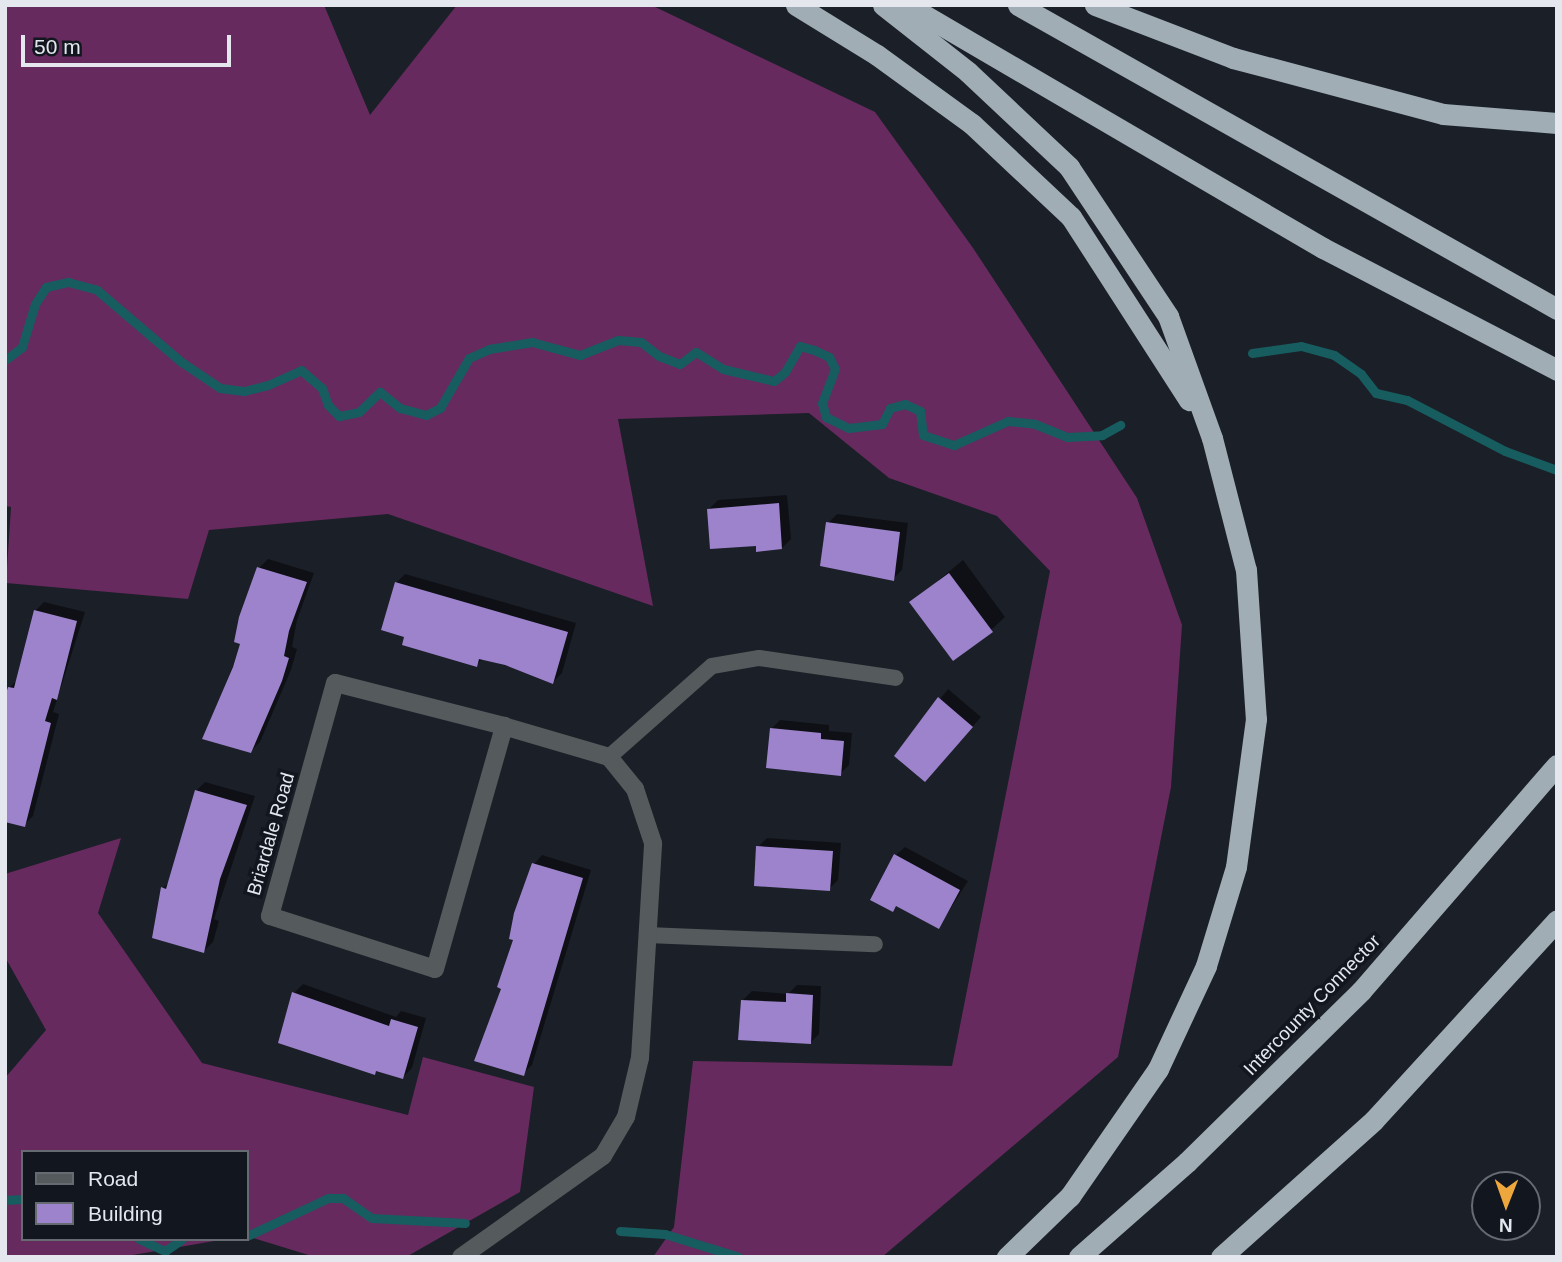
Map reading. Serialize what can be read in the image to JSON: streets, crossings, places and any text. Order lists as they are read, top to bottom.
{
  "streets": {
    "highway": ["Intercounty Connector"],
    "street": ["Briardale Road"]
  },
  "legend": ["Road", "Building"],
  "scale_bar": "50 m",
  "north": "bottom"
}
